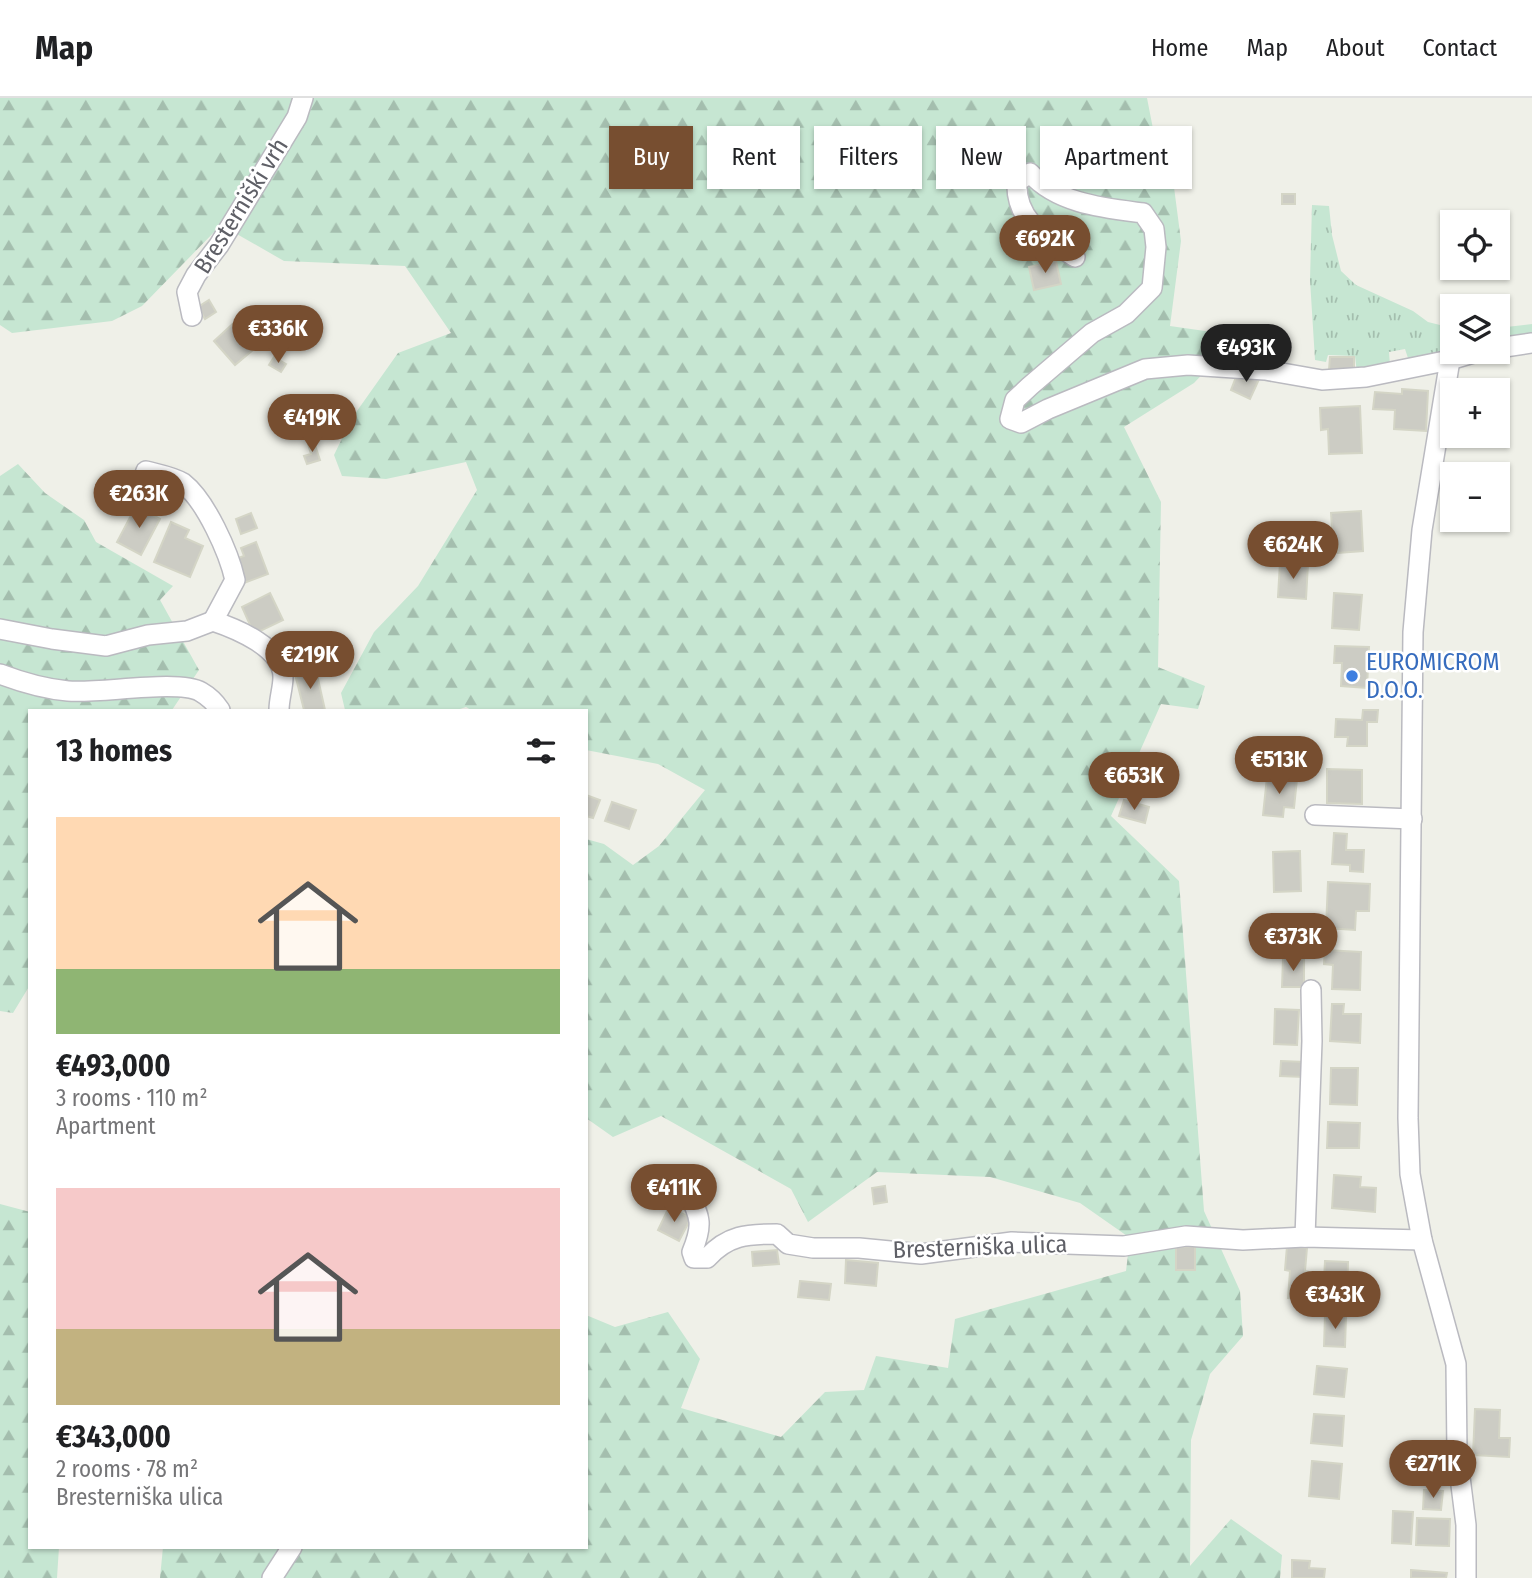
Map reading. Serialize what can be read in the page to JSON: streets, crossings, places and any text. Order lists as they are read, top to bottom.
{
  "streets": {
    "street": ["Bresterniški vrh", "Bresterniška ulica"]
  },
  "places": ["EUROMICROM D.O.O."],
  "page": {
    "header": "Map",
    "nav": [
      "Home",
      "Map",
      "About",
      "Contact"
    ],
    "chip": [
      "Buy",
      "Rent",
      "Filters",
      "New",
      "Apartment"
    ],
    "map_buttons": ["+", "−"],
    "price": [
      "€692K",
      "€336K",
      "€493K",
      "€419K",
      "€263K",
      "€624K",
      "€219K",
      "€513K",
      "€653K",
      "€373K",
      "€411K",
      "€343K",
      "€271K"
    ],
    "heading": "13 homes",
    "list": [
      {
        "name": "€493,000",
        "note": "3 rooms · 110 m² · Apartment"
      },
      {
        "name": "€343,000",
        "note": "2 rooms · 78 m² · Bresterniška ulica"
      }
    ]
  }
}
